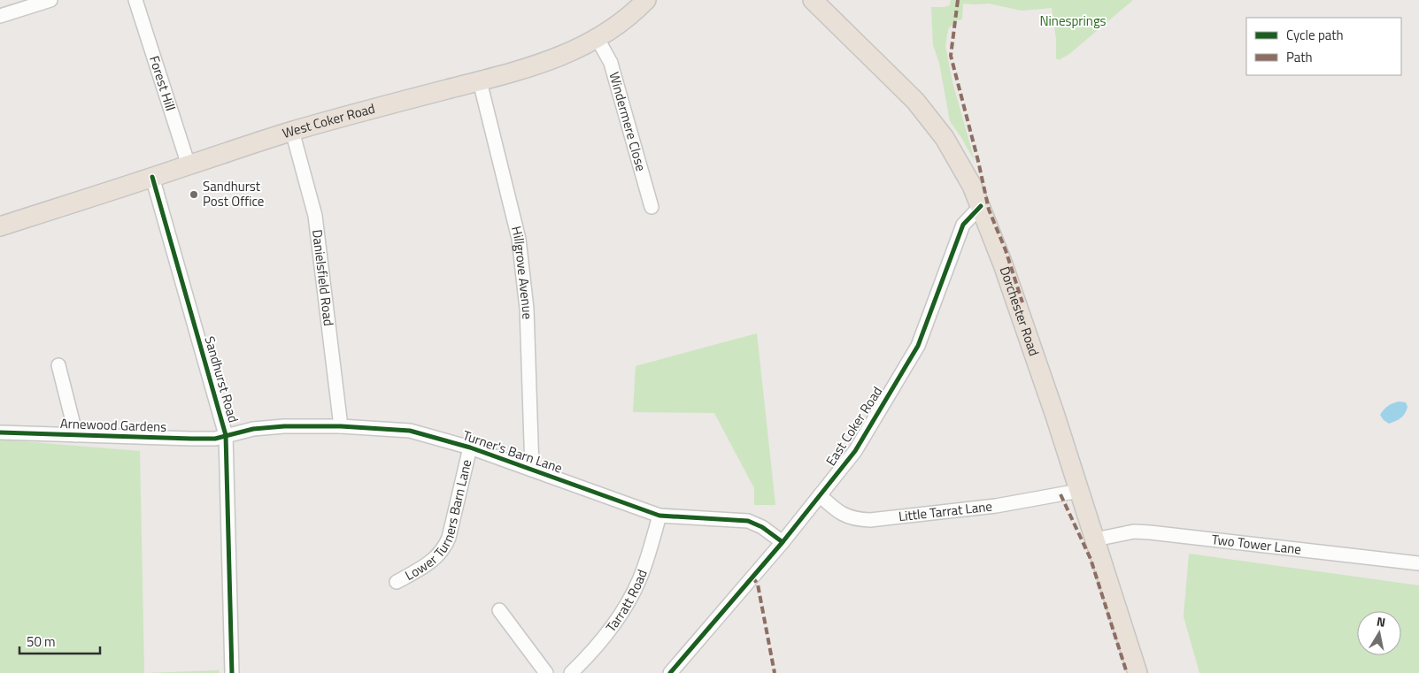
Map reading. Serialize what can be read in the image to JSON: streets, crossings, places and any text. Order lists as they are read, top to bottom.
{
  "streets": {
    "highway": ["West Coker Road", "Dorchester Road"],
    "street": [
      "Forest Hill",
      "Windermere Close",
      "Hillgrove Avenue",
      "Danielsfield Road",
      "Sandhurst Road",
      "Arnewood Gardens",
      "East Coker Road",
      "Turner's Barn Lane",
      "Little Tarrat Lane",
      "Lower Turners Barn Lane",
      "Two Tower Lane",
      "Tarratt Road"
    ]
  },
  "crossings": [
    ["Forest Hill", "West Coker Road"],
    ["West Coker Road", "Windermere Close"],
    ["West Coker Road", "Hillgrove Avenue"],
    ["West Coker Road", "Danielsfield Road"],
    ["West Coker Road", "Sandhurst Road"],
    ["Hillgrove Avenue", "Turner's Barn Lane"],
    ["Danielsfield Road", "Turner's Barn Lane"],
    ["Dorchester Road", "East Coker Road"],
    ["Dorchester Road", "Little Tarrat Lane"],
    ["Dorchester Road", "Two Tower Lane"],
    ["Sandhurst Road", "Arnewood Gardens"],
    ["Sandhurst Road", "Turner's Barn Lane"],
    ["Arnewood Gardens", "Turner's Barn Lane"],
    ["East Coker Road", "Turner's Barn Lane"],
    ["East Coker Road", "Little Tarrat Lane"],
    ["Turner's Barn Lane", "Lower Turners Barn Lane"],
    ["Turner's Barn Lane", "Tarratt Road"]
  ],
  "parks": ["Ninesprings"],
  "places": ["Sandhurst Post Office"],
  "legend": ["Cycle path", "Path"],
  "scale_bar": "50 m",
  "north": "top"
}
